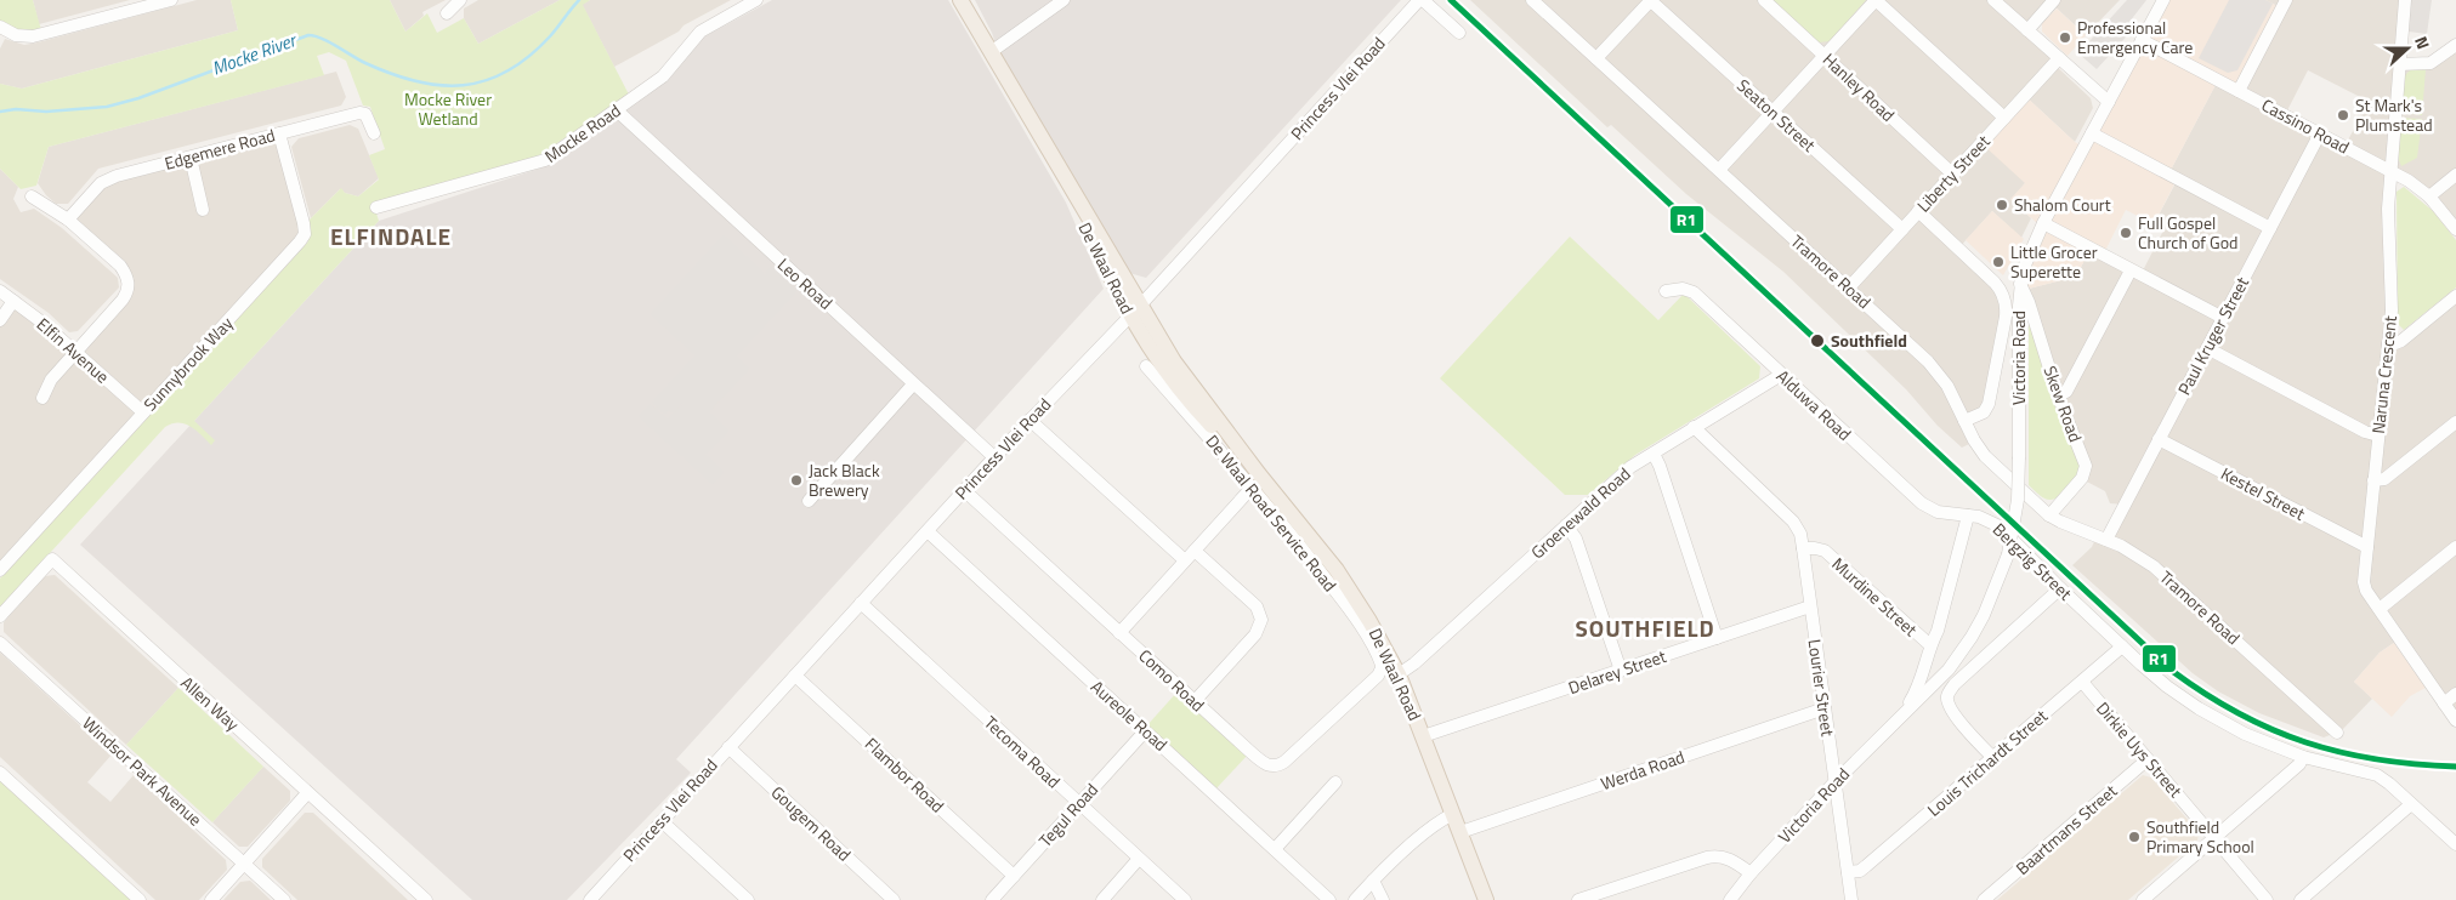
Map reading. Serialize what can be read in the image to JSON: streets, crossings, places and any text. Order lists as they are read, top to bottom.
{
  "streets": {
    "main road": ["De Waal Road"],
    "street": [
      "Hanley Road",
      "Princess Vlei Road",
      "Seaton Street",
      "Cassino Road",
      "Mocke Road",
      "Edgemere Road",
      "Liberty Street",
      "Tramore Road",
      "Leo Road",
      "Paul Kruger Street",
      "Elfin Avenue",
      "Victoria Road",
      "Sunnybrook Way",
      "Naruna Crescent",
      "Skew Road",
      "Alduwa Road",
      "Kestel Street",
      "De Waal Road Service Road",
      "Groenewald Road",
      "Bergzig Street",
      "Murdine Street",
      "Delarey Street",
      "Como Road",
      "Lourier Street",
      "Allen Way",
      "Aureole Road",
      "Dirkie Uys Street",
      "Tecoma Road",
      "Louis Trichardt Street",
      "Werda Road",
      "Windsor Park Avenue",
      "Flambor Road",
      "Tegul Road",
      "Gougem Road",
      "Baartmans Street"
    ]
  },
  "crossings": [
    ["Hanley Road", "Liberty Street"],
    ["Princess Vlei Road", "De Waal Road"],
    ["Princess Vlei Road", "Leo Road"],
    ["Princess Vlei Road", "Como Road"],
    ["Princess Vlei Road", "Aureole Road"],
    ["Princess Vlei Road", "Tecoma Road"],
    ["Princess Vlei Road", "Flambor Road"],
    ["Princess Vlei Road", "Gougem Road"],
    ["Seaton Street", "Liberty Street"],
    ["Cassino Road", "Paul Kruger Street"],
    ["Cassino Road", "Victoria Road"],
    ["Cassino Road", "Naruna Crescent"],
    ["Mocke Road", "Leo Road"],
    ["Edgemere Road", "Sunnybrook Way"],
    ["Liberty Street", "Tramore Road"],
    ["De Waal Road", "De Waal Road Service Road"],
    ["De Waal Road", "Groenewald Road"],
    ["De Waal Road", "Delarey Street"],
    ["De Waal Road", "Werda Road"],
    ["Tramore Road", "Paul Kruger Street"],
    ["Tramore Road", "Skew Road"],
    ["Paul Kruger Street", "Kestel Street"],
    ["Elfin Avenue", "Sunnybrook Way"],
    ["Victoria Road", "Skew Road"],
    ["Victoria Road", "Alduwa Road"],
    ["Victoria Road", "Bergzig Street"],
    ["Victoria Road", "Murdine Street"],
    ["Victoria Road", "Lourier Street"],
    ["Naruna Crescent", "Kestel Street"],
    ["Alduwa Road", "Groenewald Road"],
    ["Alduwa Road", "Bergzig Street"],
    ["De Waal Road Service Road", "Como Road"],
    ["Bergzig Street", "Louis Trichardt Street"],
    ["Murdine Street", "Lourier Street"],
    ["Delarey Street", "Lourier Street"],
    ["Lourier Street", "Louis Trichardt Street"],
    ["Lourier Street", "Werda Road"],
    ["Aureole Road", "Tegul Road"],
    ["Dirkie Uys Street", "Louis Trichardt Street"],
    ["Dirkie Uys Street", "Baartmans Street"],
    ["Tecoma Road", "Tegul Road"],
    ["Flambor Road", "Tegul Road"]
  ],
  "districts": ["ELFINDALE", "SOUTHFIELD"],
  "water": ["Mocke River"],
  "parks": ["Mocke River Wetland"],
  "places": [
    "Professional Emergency Care",
    "St Mark's Plumstead",
    "Shalom Court",
    "Full Gospel Church of God",
    "Little Grocer Superette",
    "Southfield",
    "Jack Black Brewery",
    "Southfield Primary School"
  ],
  "lines": ["transit line R1"],
  "north": "right"
}
